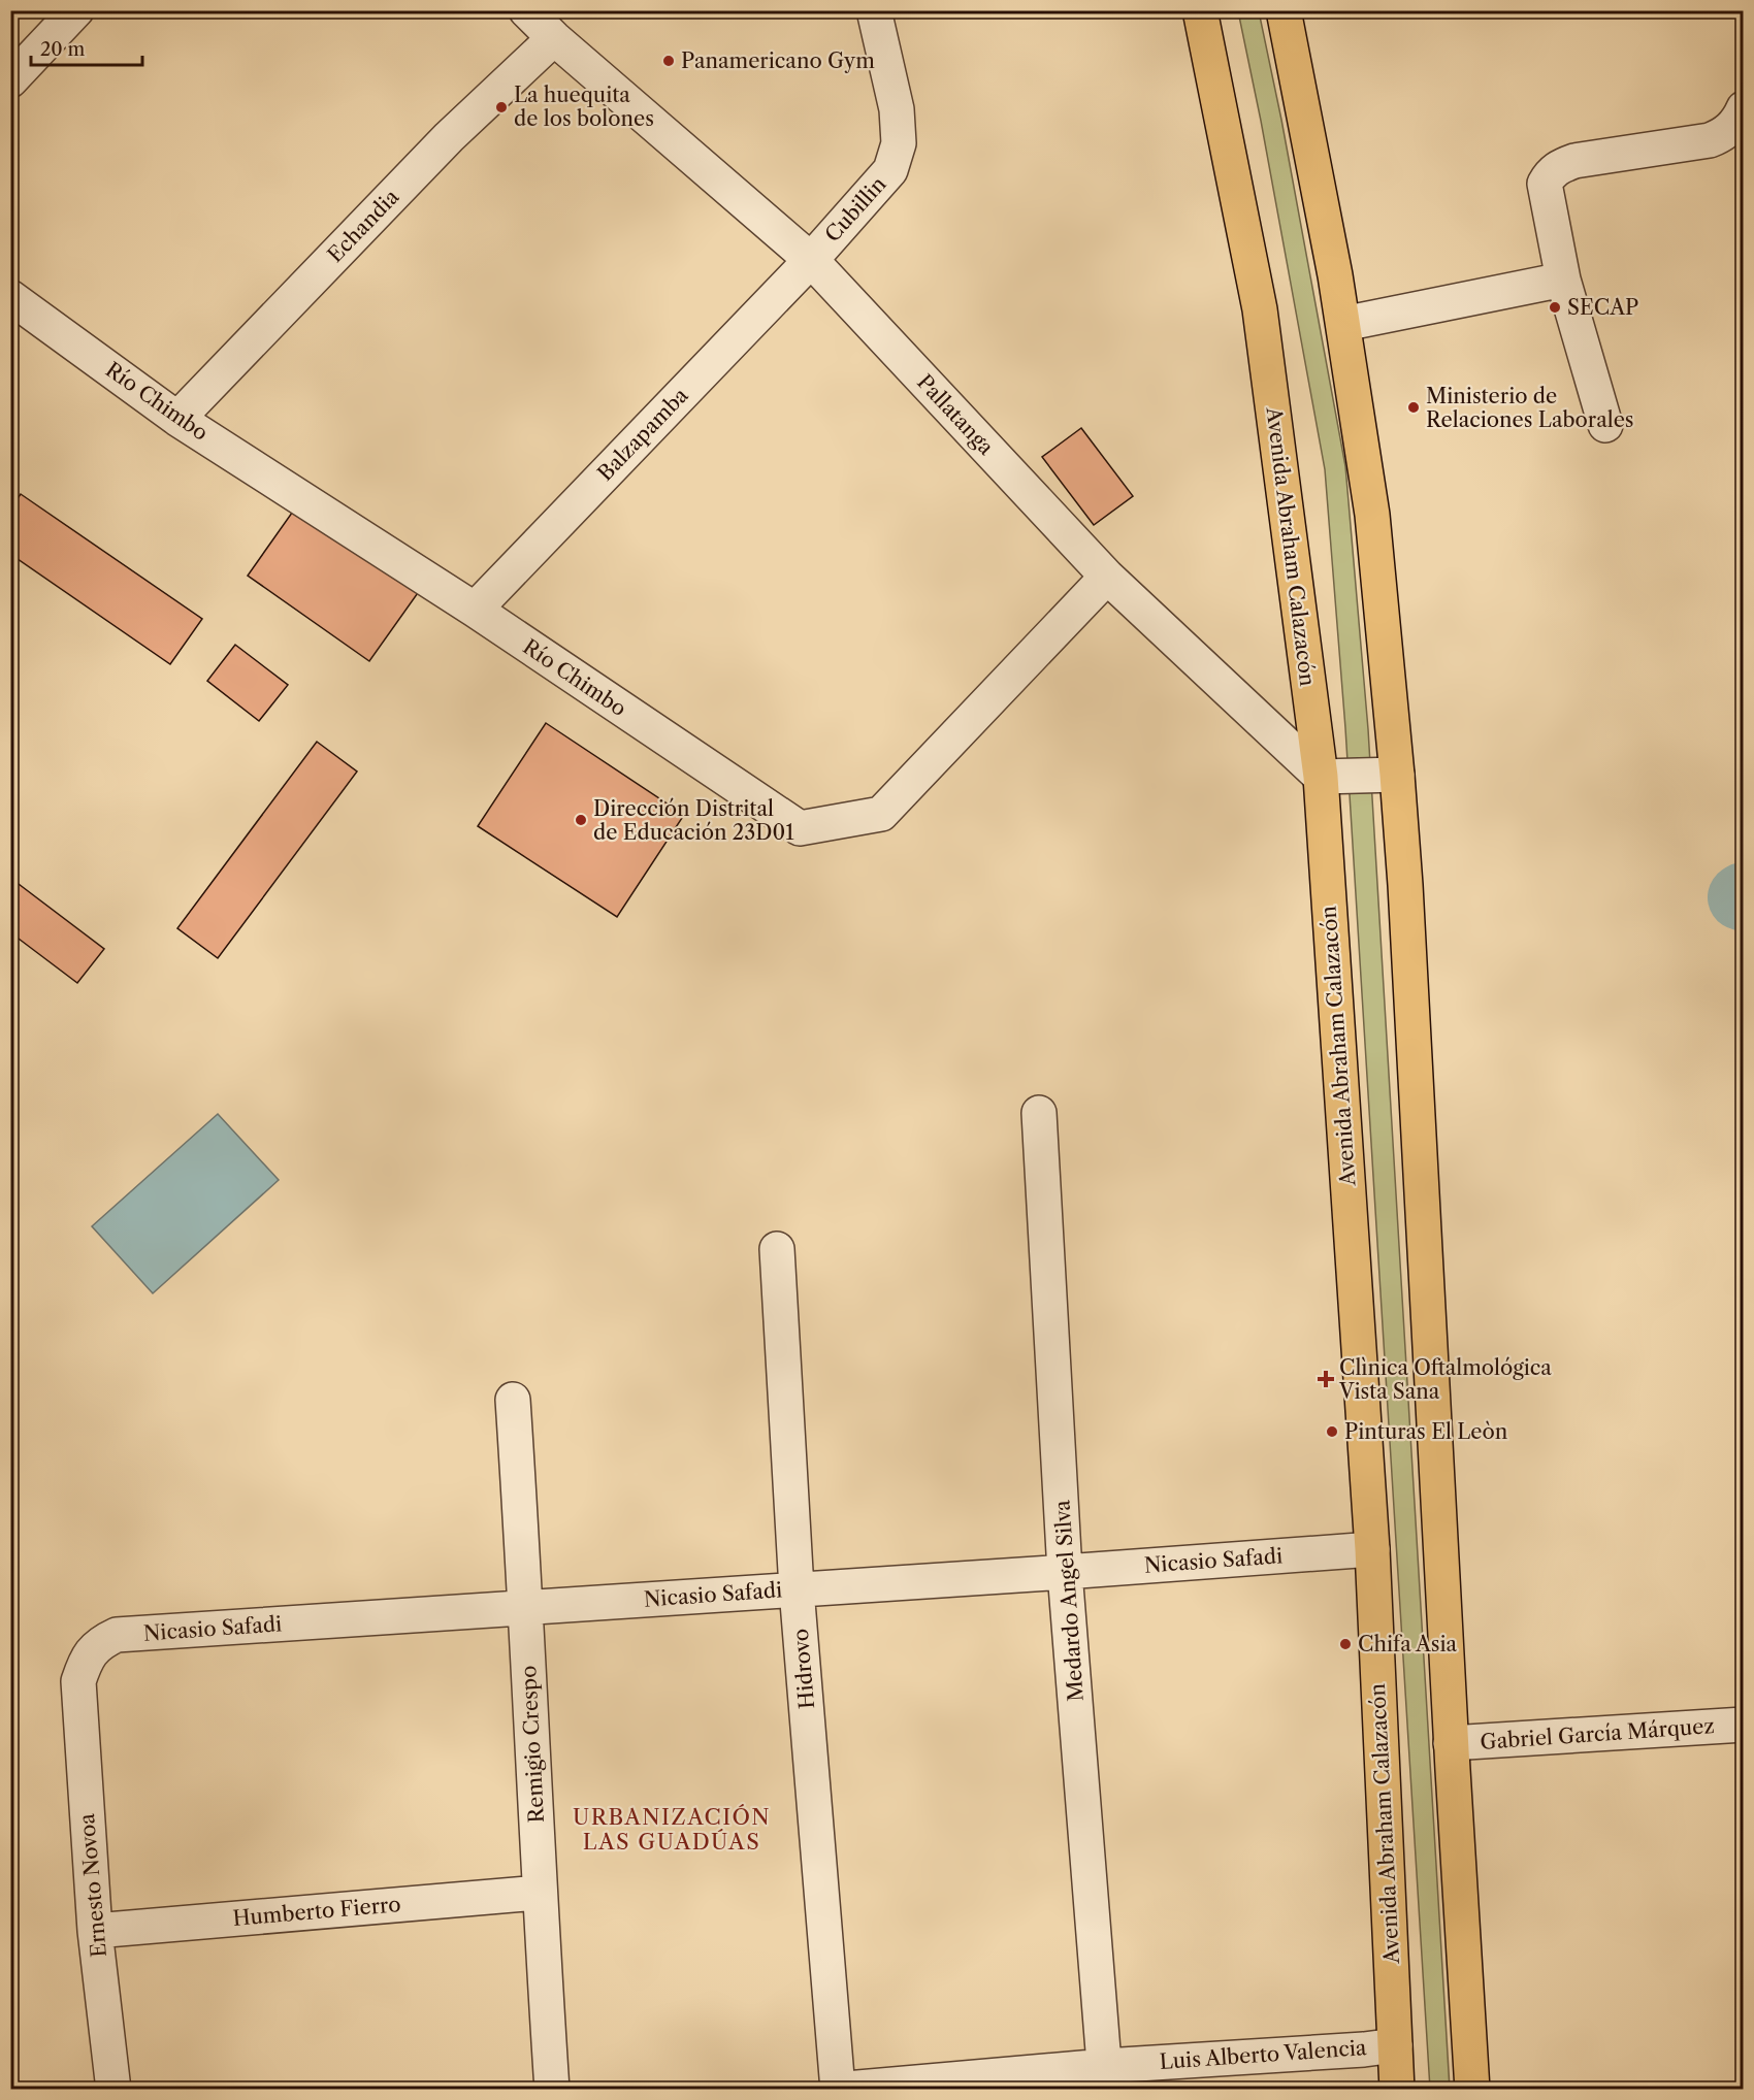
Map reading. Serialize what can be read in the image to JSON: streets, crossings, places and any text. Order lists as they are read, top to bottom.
{
  "streets": {
    "main road": ["Avenida Abraham Calazacón"],
    "street": [
      "Cubillin",
      "Echandia",
      "Río Chimbo",
      "Pallatanga",
      "Balzapamba",
      "Nicasio Safadi",
      "Medardo Angel Silva",
      "Hidrovo",
      "Gabriel García Márquez",
      "Remigio Crespo",
      "Ernesto Novoa",
      "Humberto Fierro",
      "Luis Alberto Valencia"
    ]
  },
  "crossings": [
    ["Cubillin", "Pallatanga"],
    ["Cubillin", "Balzapamba"],
    ["Echandia", "Río Chimbo"],
    ["Echandia", "Pallatanga"],
    ["Río Chimbo", "Pallatanga"],
    ["Río Chimbo", "Balzapamba"],
    ["Pallatanga", "Balzapamba"],
    ["Pallatanga", "Avenida Abraham Calazacón"],
    ["Avenida Abraham Calazacón", "Nicasio Safadi"],
    ["Avenida Abraham Calazacón", "Luis Alberto Valencia"],
    ["Nicasio Safadi", "Medardo Angel Silva"],
    ["Nicasio Safadi", "Hidrovo"],
    ["Nicasio Safadi", "Remigio Crespo"],
    ["Nicasio Safadi", "Ernesto Novoa"],
    ["Medardo Angel Silva", "Luis Alberto Valencia"],
    ["Hidrovo", "Luis Alberto Valencia"],
    ["Remigio Crespo", "Humberto Fierro"],
    ["Ernesto Novoa", "Humberto Fierro"]
  ],
  "districts": ["URBANIZACIÓN LAS GUADÚAS"],
  "places": {
    "other": [
      "Panamericano Gym",
      "La huequita de los bolones",
      "SECAP",
      "Ministerio de Relaciones Laborales",
      "Dirección Distrital de Educación 23D01",
      "Pinturas El Leòn",
      "Chifa Asia"
    ],
    "health": ["Clìnica Oftalmológica Vista Sana"]
  },
  "scale_bar": "20 m"
}
